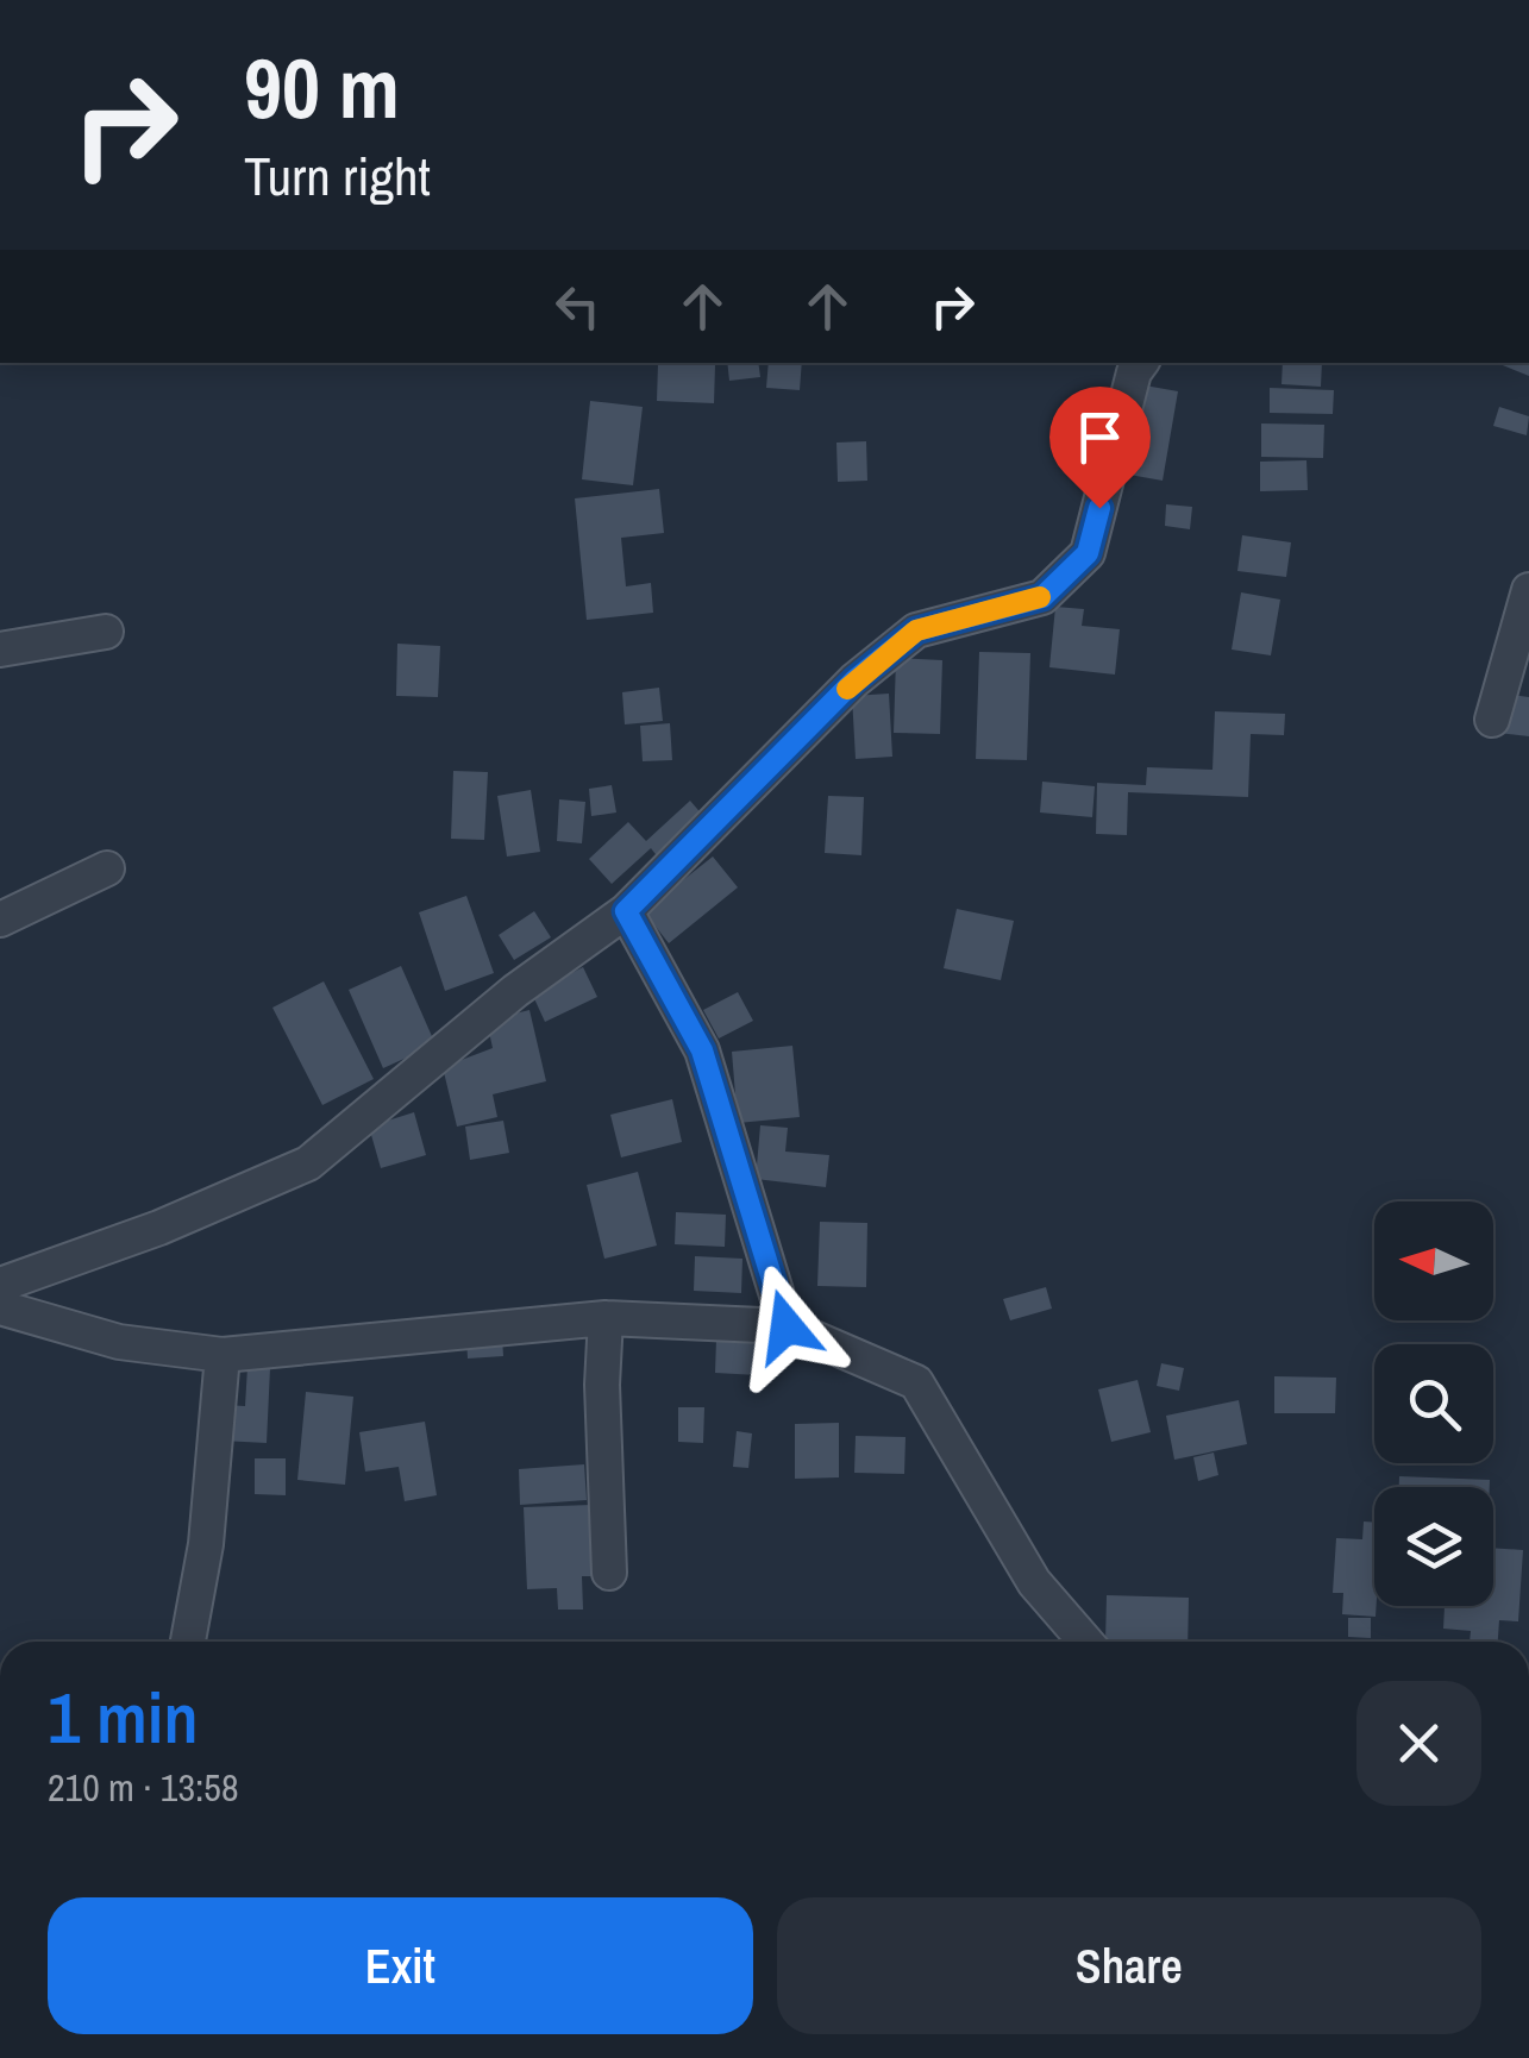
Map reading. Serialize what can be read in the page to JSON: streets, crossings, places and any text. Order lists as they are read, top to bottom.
{
  "north": "left",
  "page": {
    "turn": ["90 m", "Turn right"],
    "heading": ["1 min", "210 m · 13:58"],
    "buttons": ["Exit", "Share"]
  }
}
